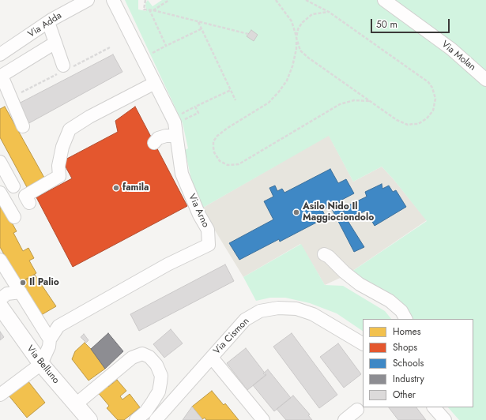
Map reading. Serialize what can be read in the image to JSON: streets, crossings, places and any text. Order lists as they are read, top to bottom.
{
  "streets": {
    "main road": ["Via Belluno"],
    "street": [
      "Via Adda",
      "Via Molan",
      "Via Arno",
      "Via Cismon"
    ]
  },
  "crossings": [
    ["Via Arno", "Via Belluno"]
  ],
  "places": ["famila", "Asilo Nido Il Maggiociondolo", "Il Palio"],
  "legend": [
    "Homes",
    "Shops",
    "Schools",
    "Industry",
    "Other"
  ],
  "scale_bar": "50 m"
}
